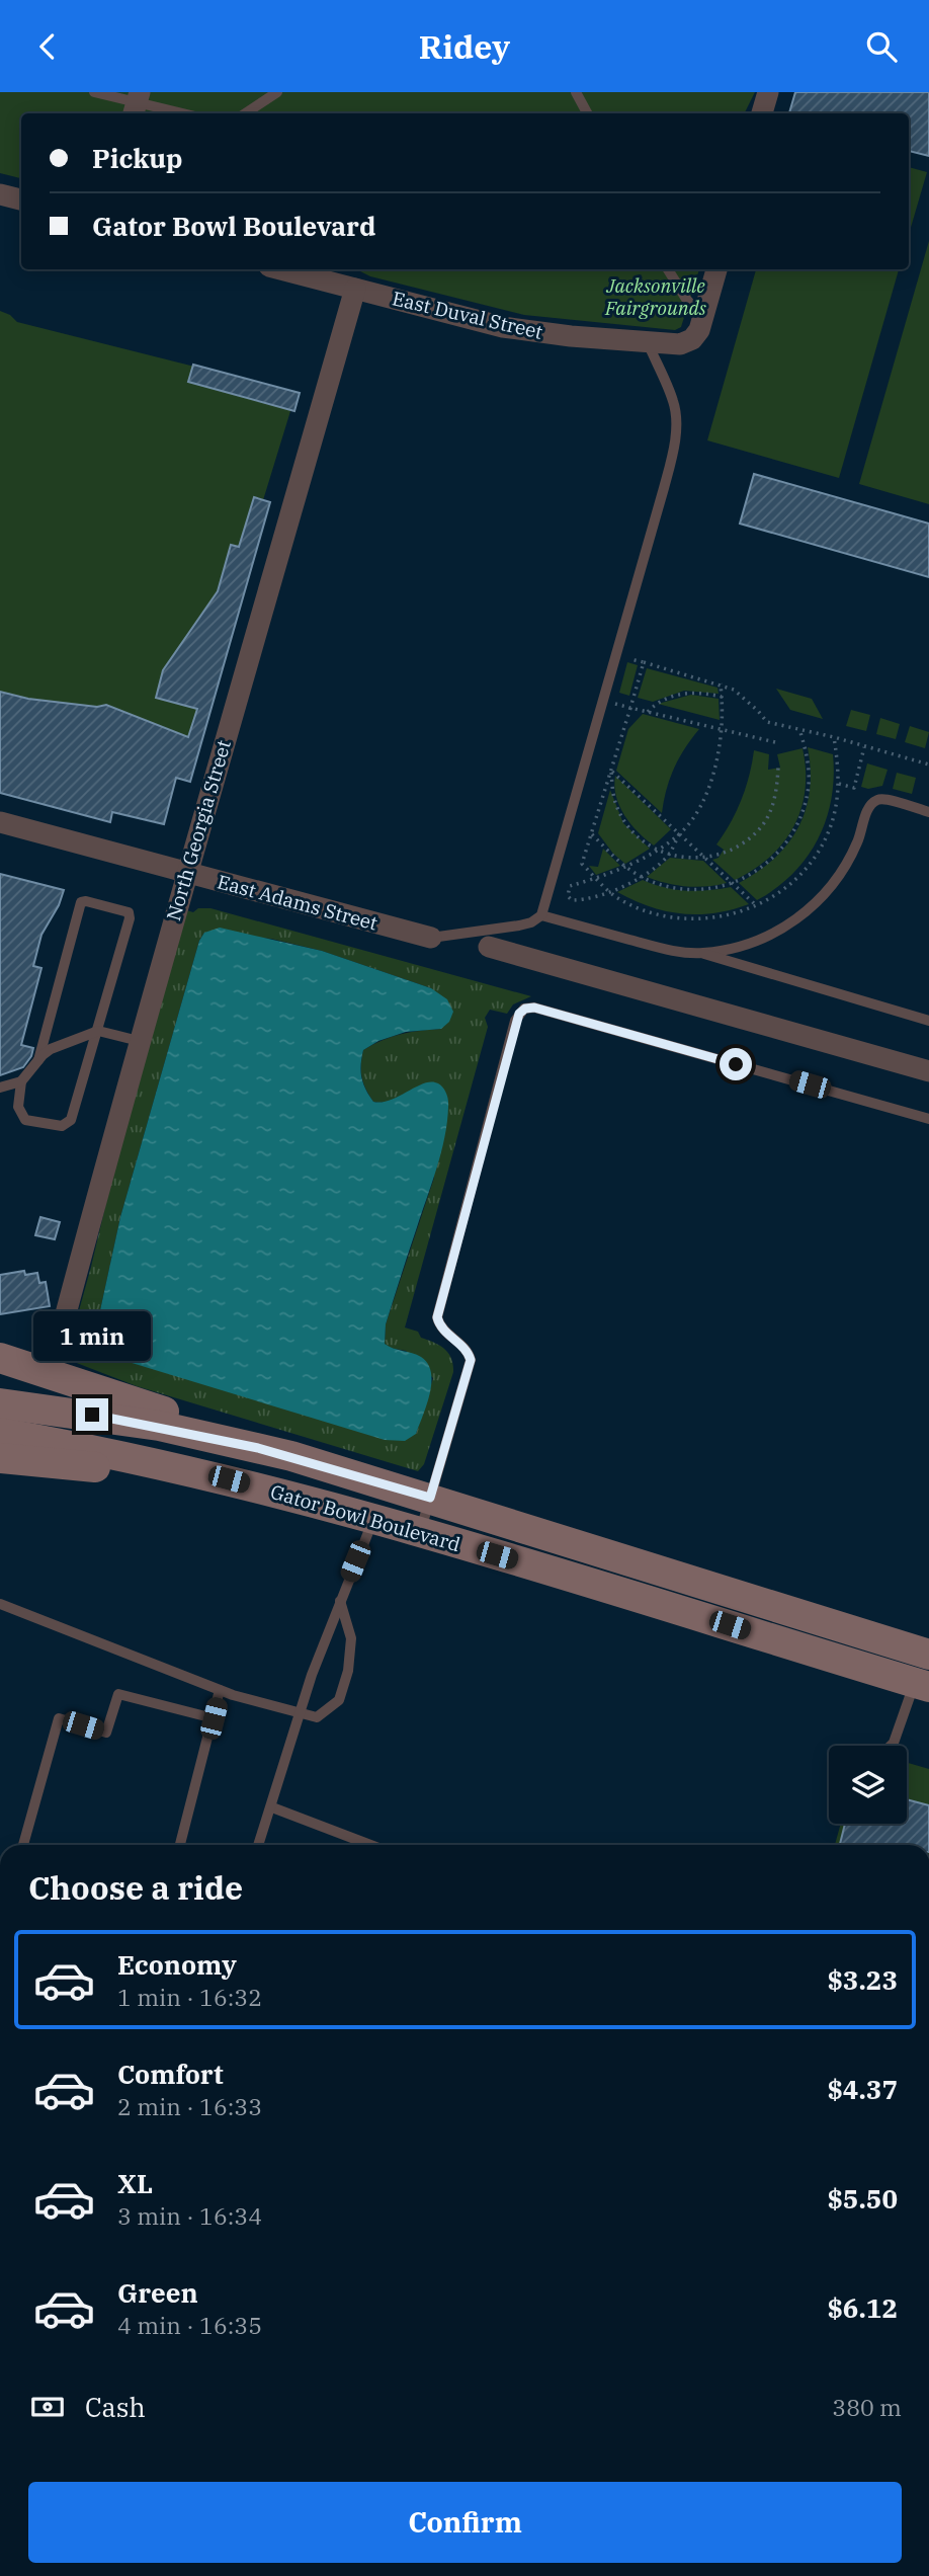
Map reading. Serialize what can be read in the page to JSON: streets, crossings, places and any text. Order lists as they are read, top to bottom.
{
  "streets": {
    "main road": ["Gator Bowl Boulevard"],
    "street": ["East Duval Street", "North Georgia Street", "East Adams Street"]
  },
  "crossings": [
    ["East Duval Street", "North Georgia Street"],
    ["North Georgia Street", "East Adams Street"]
  ],
  "parks": ["Jacksonville Fairgrounds"],
  "page": {
    "header": "Ridey",
    "banner": ["Pickup", "Gator Bowl Boulevard"],
    "bubble": "1 min",
    "heading": "Choose a ride",
    "list": [
      {
        "name": "Economy",
        "note": "1 min · 16:32",
        "value": "$3.23"
      },
      {
        "name": "Comfort",
        "note": "2 min · 16:33",
        "value": "$4.37"
      },
      {
        "name": "XL",
        "note": "3 min · 16:34",
        "value": "$5.50"
      },
      {
        "name": "Green",
        "note": "4 min · 16:35",
        "value": "$6.12"
      }
    ],
    "pay": ["Cash", "380 m"],
    "buttons": "Confirm"
  }
}
